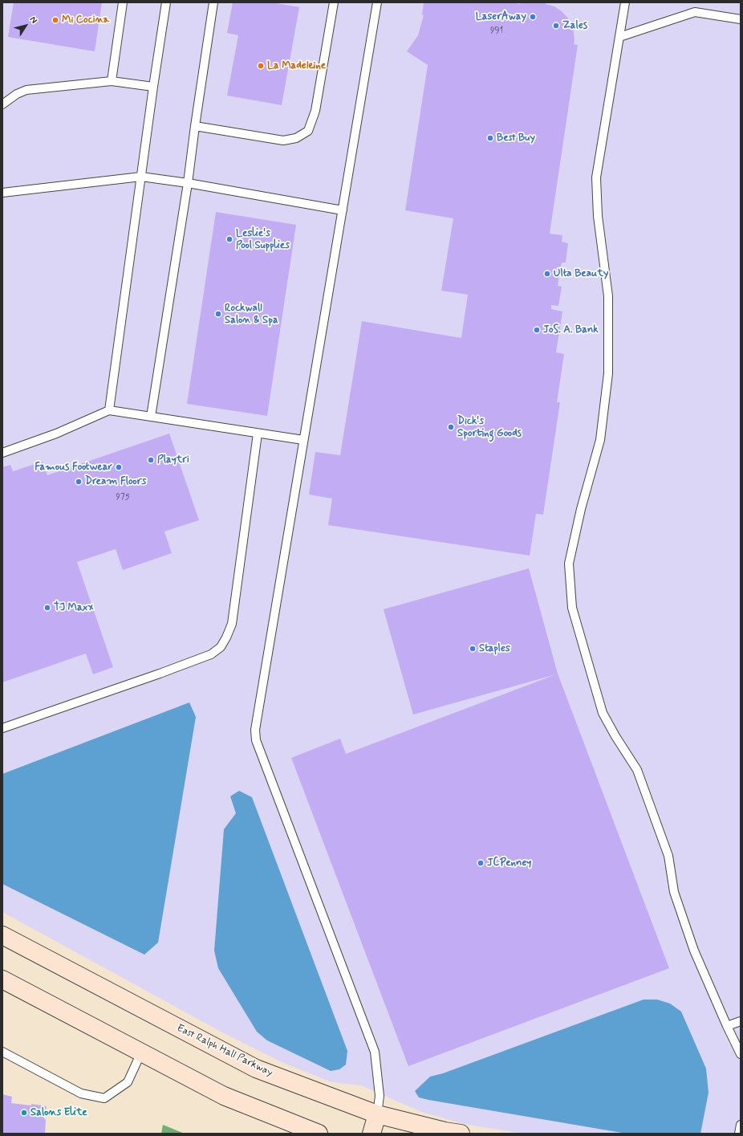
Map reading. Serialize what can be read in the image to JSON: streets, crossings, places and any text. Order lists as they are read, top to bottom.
{
  "streets": {
    "main road": ["East Ralph Hall Parkway"]
  },
  "places": [
    "LaserAway",
    "Mi Cocina",
    "Zales",
    "La Madeleine",
    "Best Buy",
    "Leslie's Pool Supplies",
    "Ulta Beauty",
    "Rockwall Salon & Spa",
    "JoS. A. Bank",
    "Dick's Sporting Goods",
    "Playtri",
    "Famous Footwear",
    "Dream Floors",
    "TJ Maxx",
    "Staples",
    "JCPenney",
    "Salons Elite"
  ],
  "house_numbers": ["991", "975"],
  "north": "top right"
}
